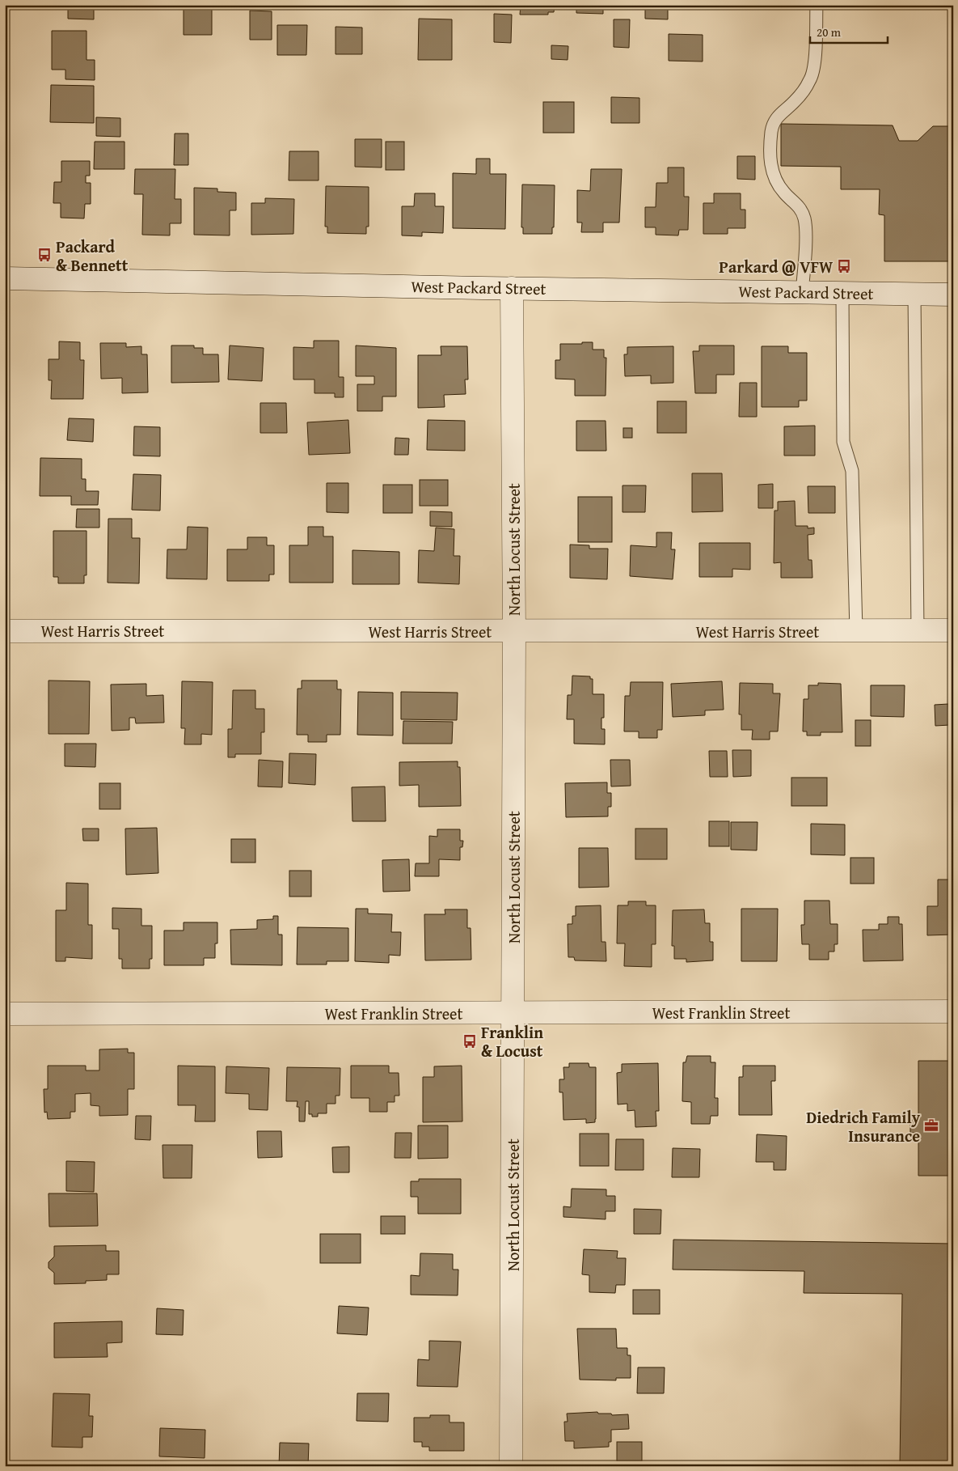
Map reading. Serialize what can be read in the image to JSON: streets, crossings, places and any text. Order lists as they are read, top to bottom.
{
  "streets": {
    "street": [
      "West Packard Street",
      "North Locust Street",
      "West Harris Street",
      "West Franklin Street"
    ]
  },
  "crossings": [
    ["West Packard Street", "North Locust Street"],
    ["North Locust Street", "West Harris Street"],
    ["North Locust Street", "West Franklin Street"]
  ],
  "places": {
    "bus stop": ["Packard & Bennett", "Parkard @ VFW", "Franklin & Locust"],
    "office": ["Diedrich Family Insurance"]
  },
  "scale_bar": "20 m"
}
